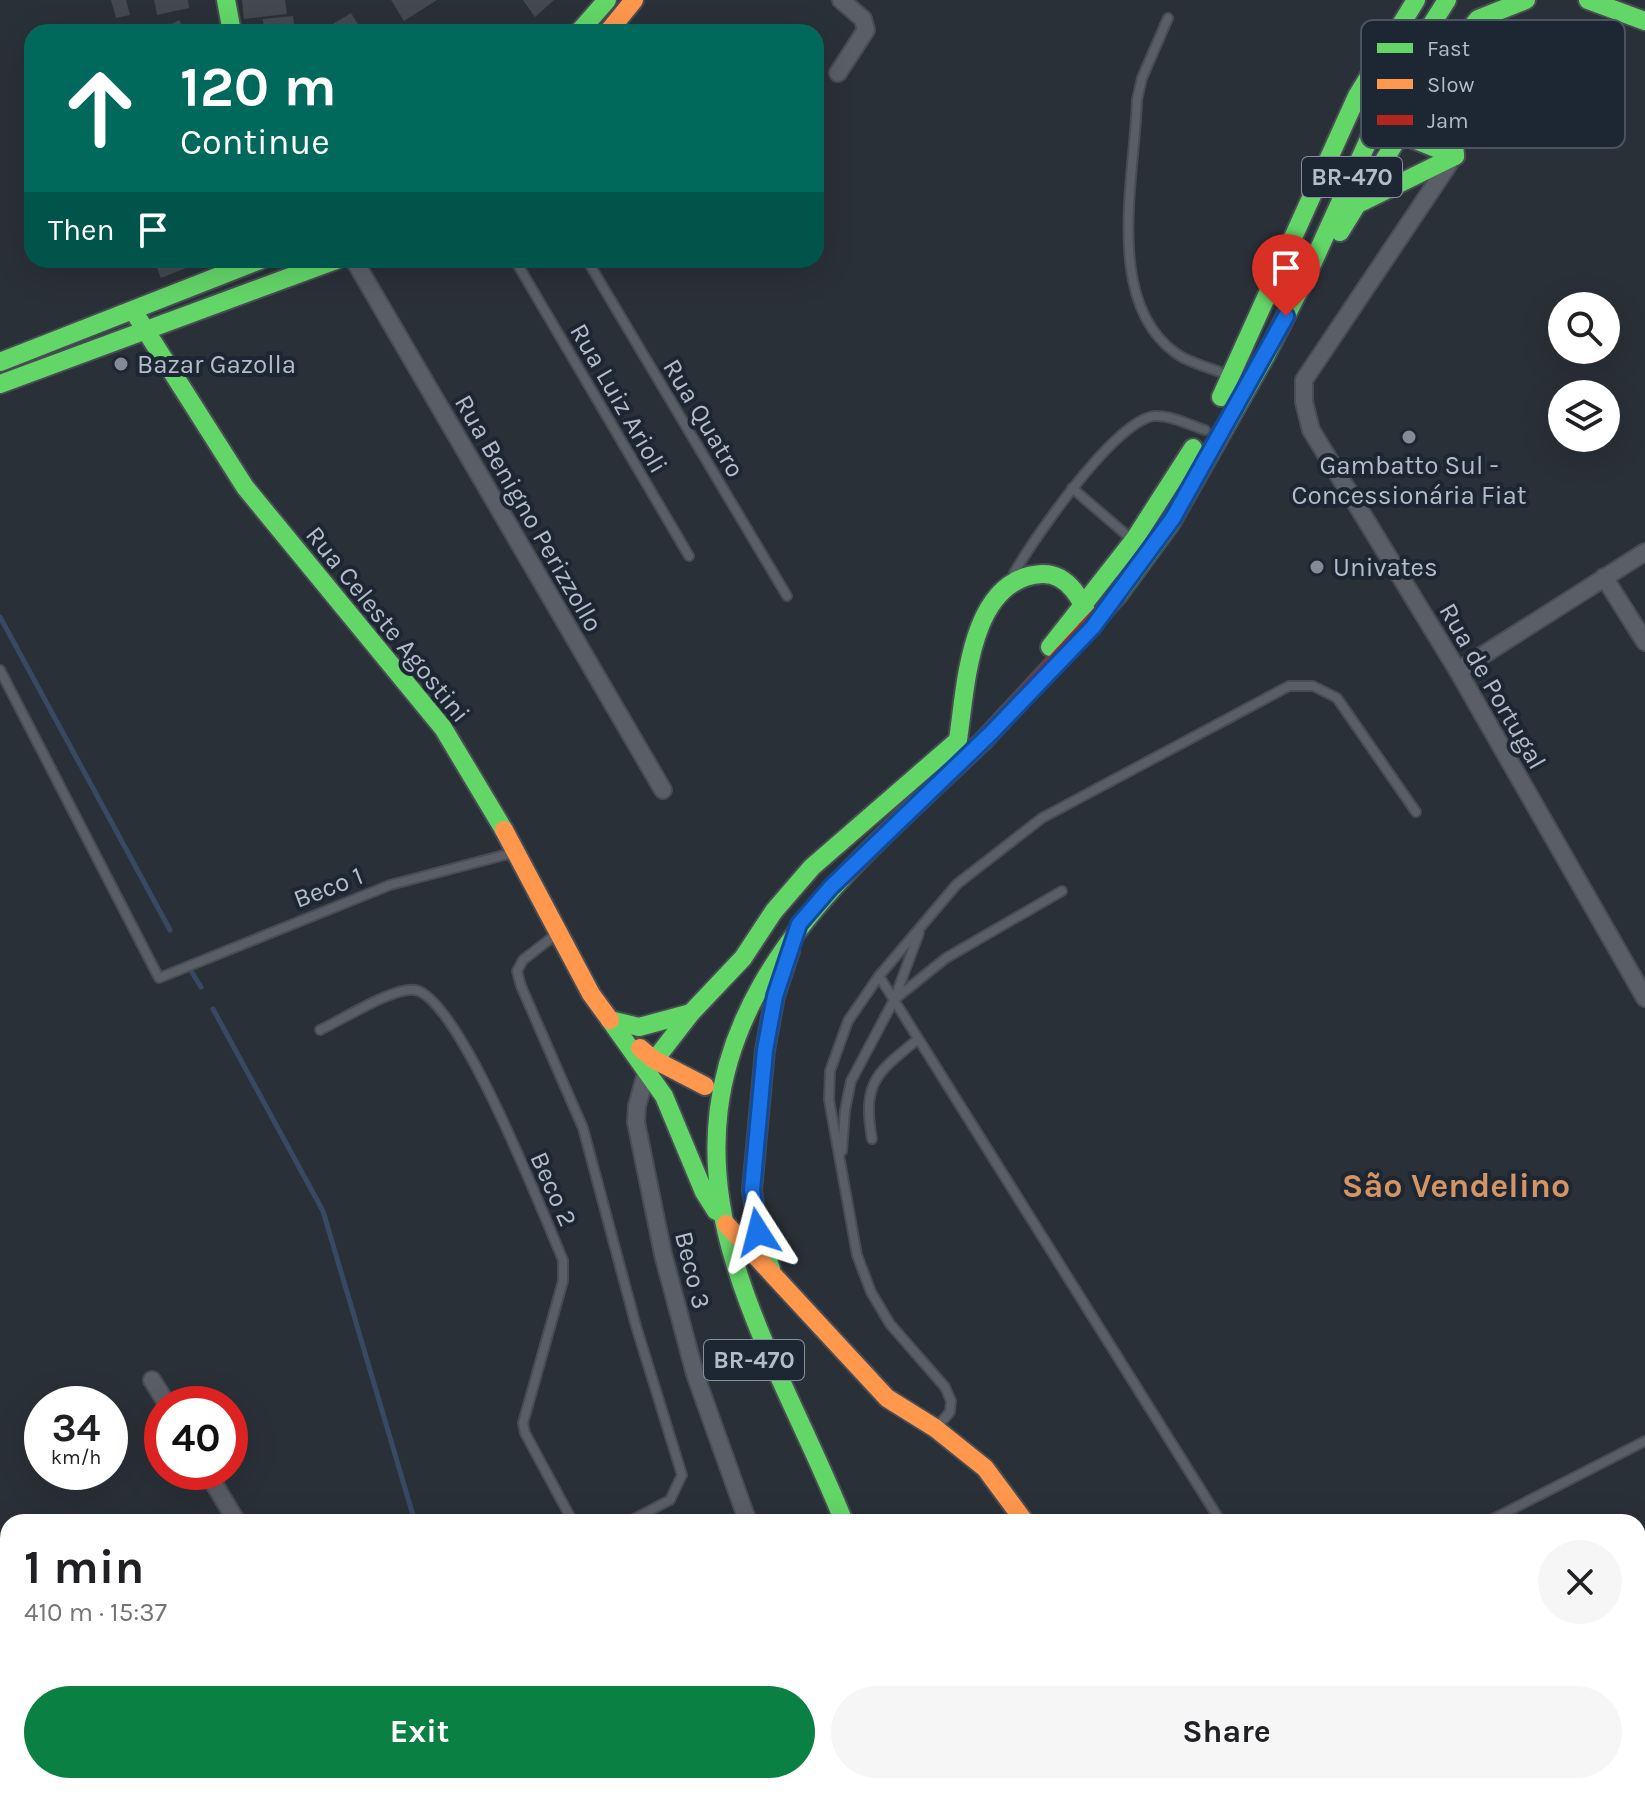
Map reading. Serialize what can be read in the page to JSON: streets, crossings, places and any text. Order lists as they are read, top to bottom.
{
  "streets": {
    "main road": ["BR-470", "Rua Celeste Agostini"],
    "street": ["Rua Benigno Perizzollo", "Rua de Portugal", "Beco 3"],
    "lane": [
      "Rua Luiz Arioli",
      "Rua Quatro",
      "Beco 1",
      "Beco 2"
    ]
  },
  "crossings": [
    ["Rua Celeste Agostini", "Beco 1"],
    ["Rua Celeste Agostini", "Beco 2"],
    ["Rua Celeste Agostini", "Beco 3"]
  ],
  "districts": ["São Vendelino"],
  "places": ["Bazar Gazolla", "Gambatto Sul - Concessionária Fiat", "Univates"],
  "legend": ["Fast", "Slow", "Jam"],
  "page": {
    "turn": ["120 m", "Continue"],
    "then": "Then",
    "speed": "34 km/h",
    "limit": "40",
    "heading": ["1 min", "410 m · 15:37"],
    "buttons": ["Exit", "Share"]
  }
}
